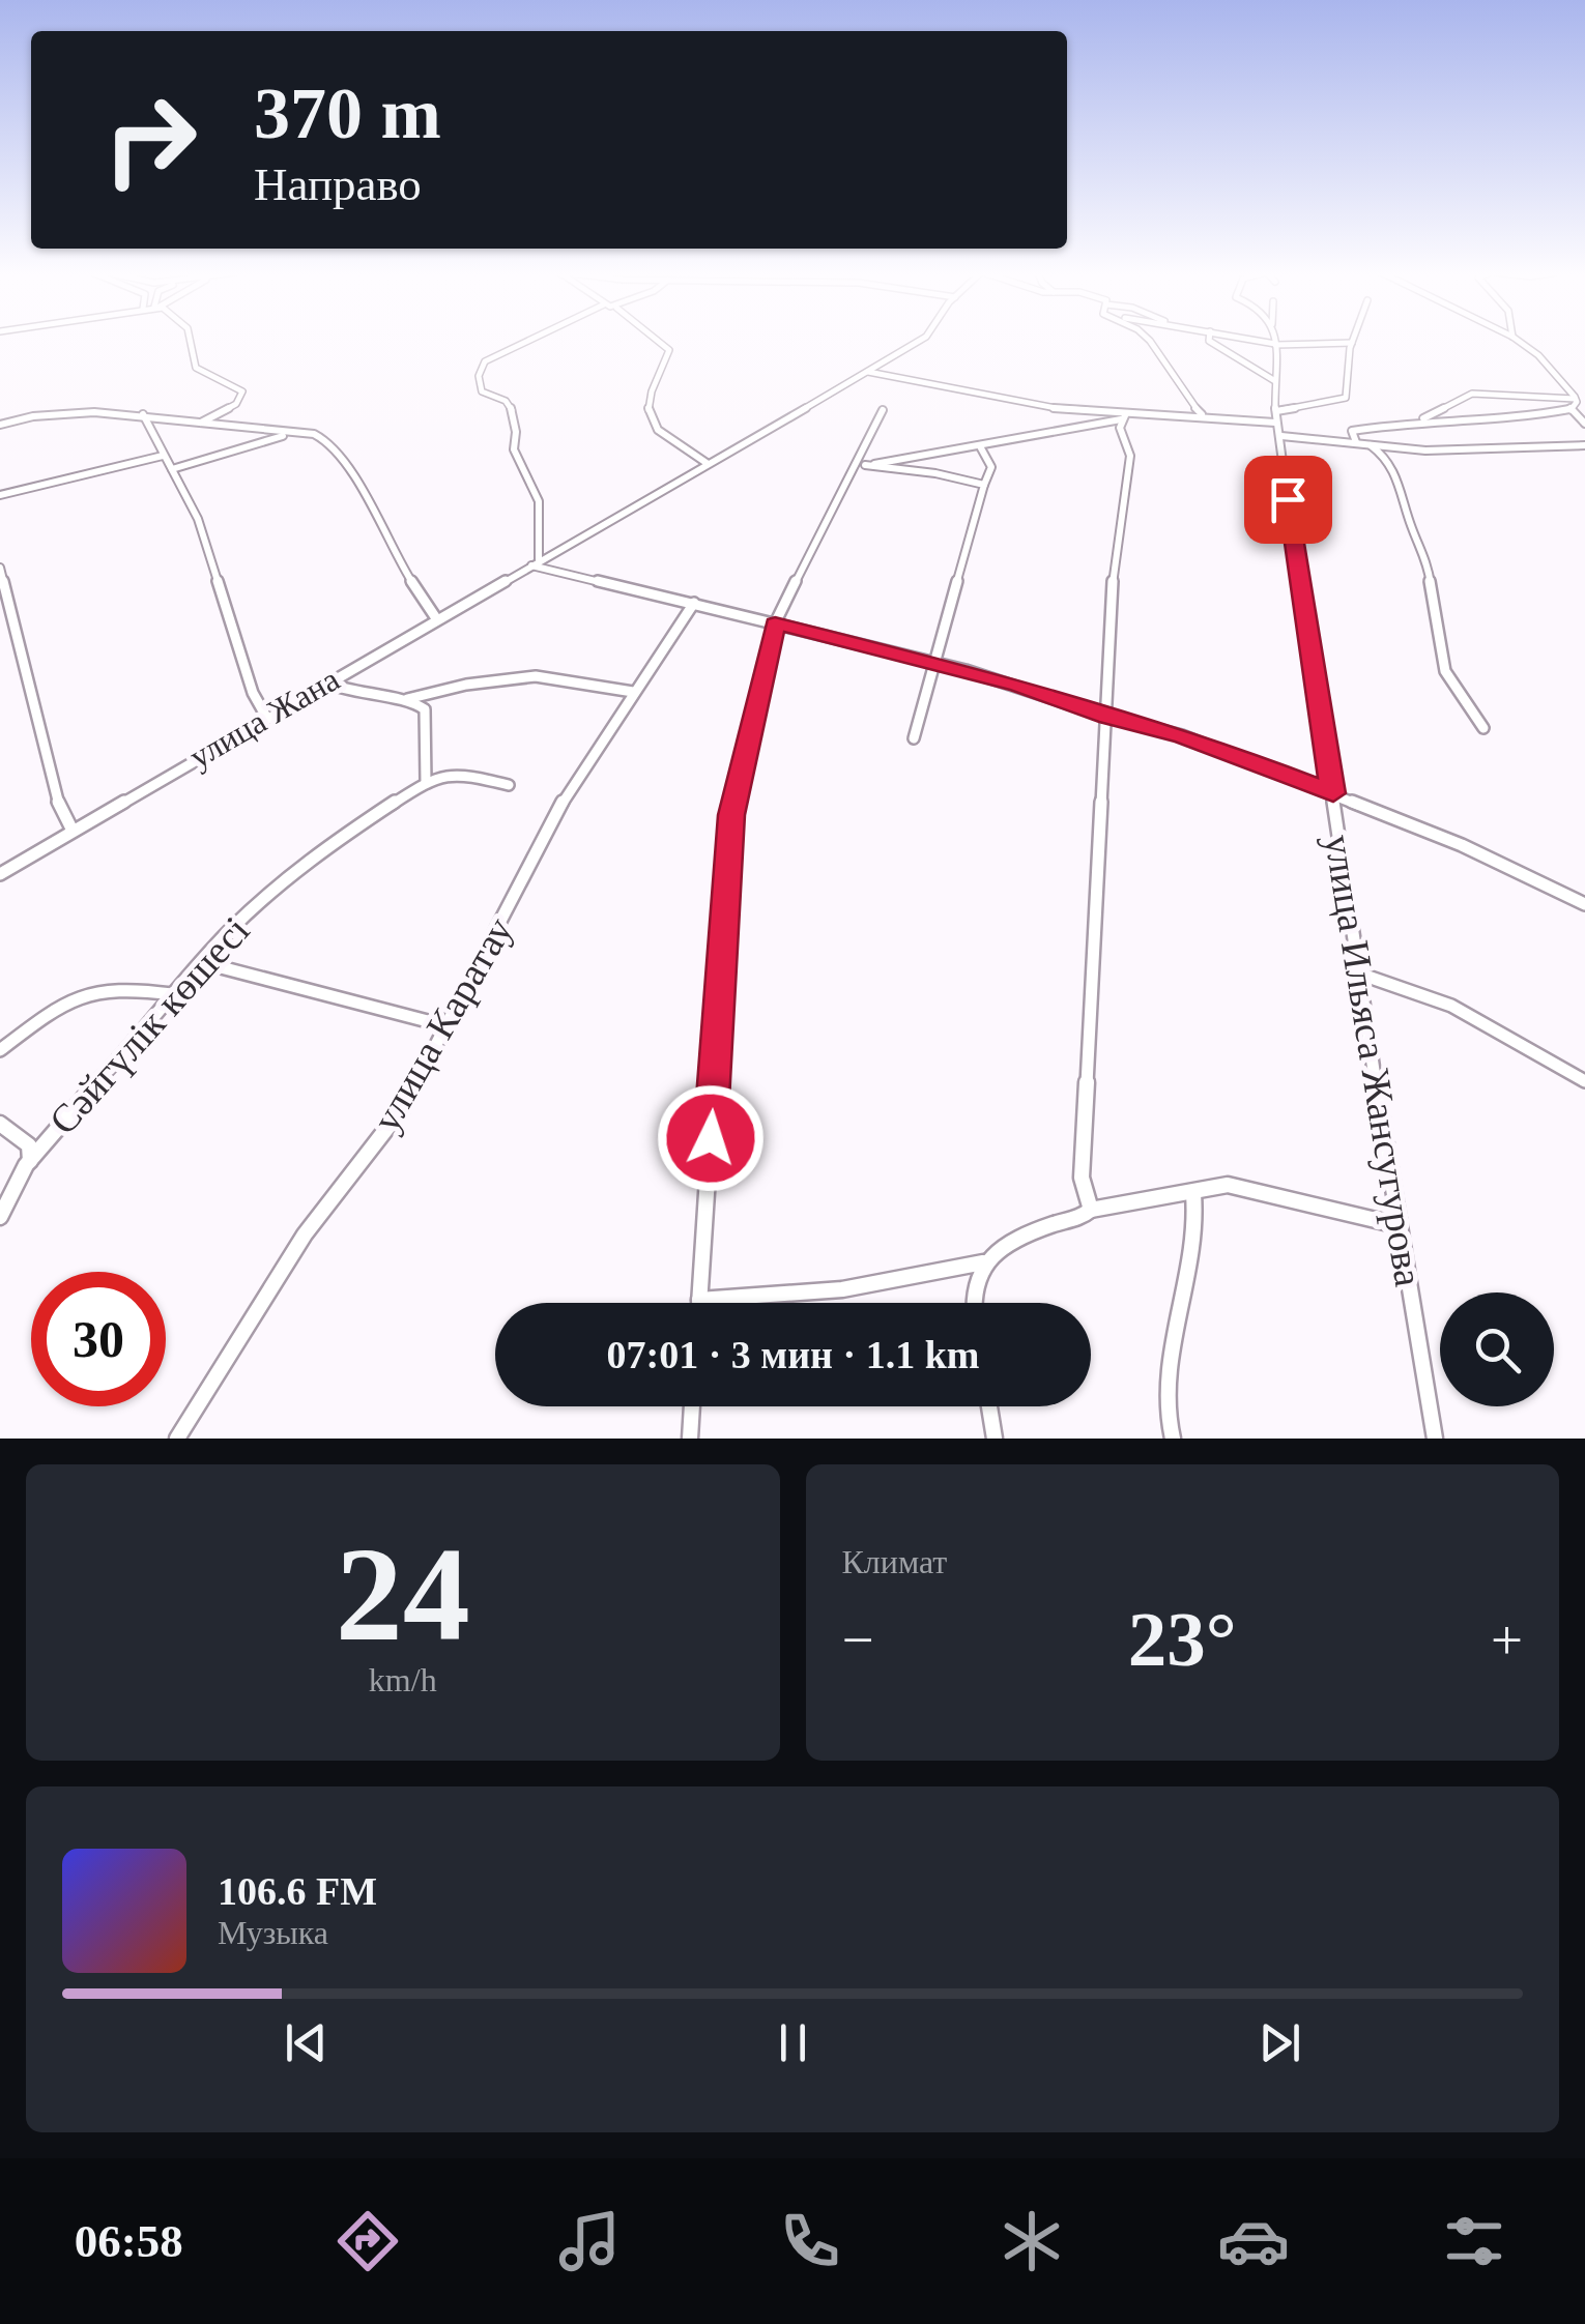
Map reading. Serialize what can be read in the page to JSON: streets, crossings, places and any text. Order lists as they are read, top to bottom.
{
  "streets": {
    "street": [
      "улица Жана",
      "улица Каратау",
      "Сәйгүлік көшесі",
      "улица Ильяса Жансугурова"
    ]
  },
  "page": {
    "turn": ["370 m", "Направо"],
    "limit": "30",
    "trip": "07:01 · 3 мин · 1.1 km",
    "tile": [
      ["24", "km/h"],
      "Климат"
    ],
    "heat": ["−", "23°", "+"],
    "song": ["106.6 FM", "Музыка"],
    "tabs": "06:58"
  }
}
